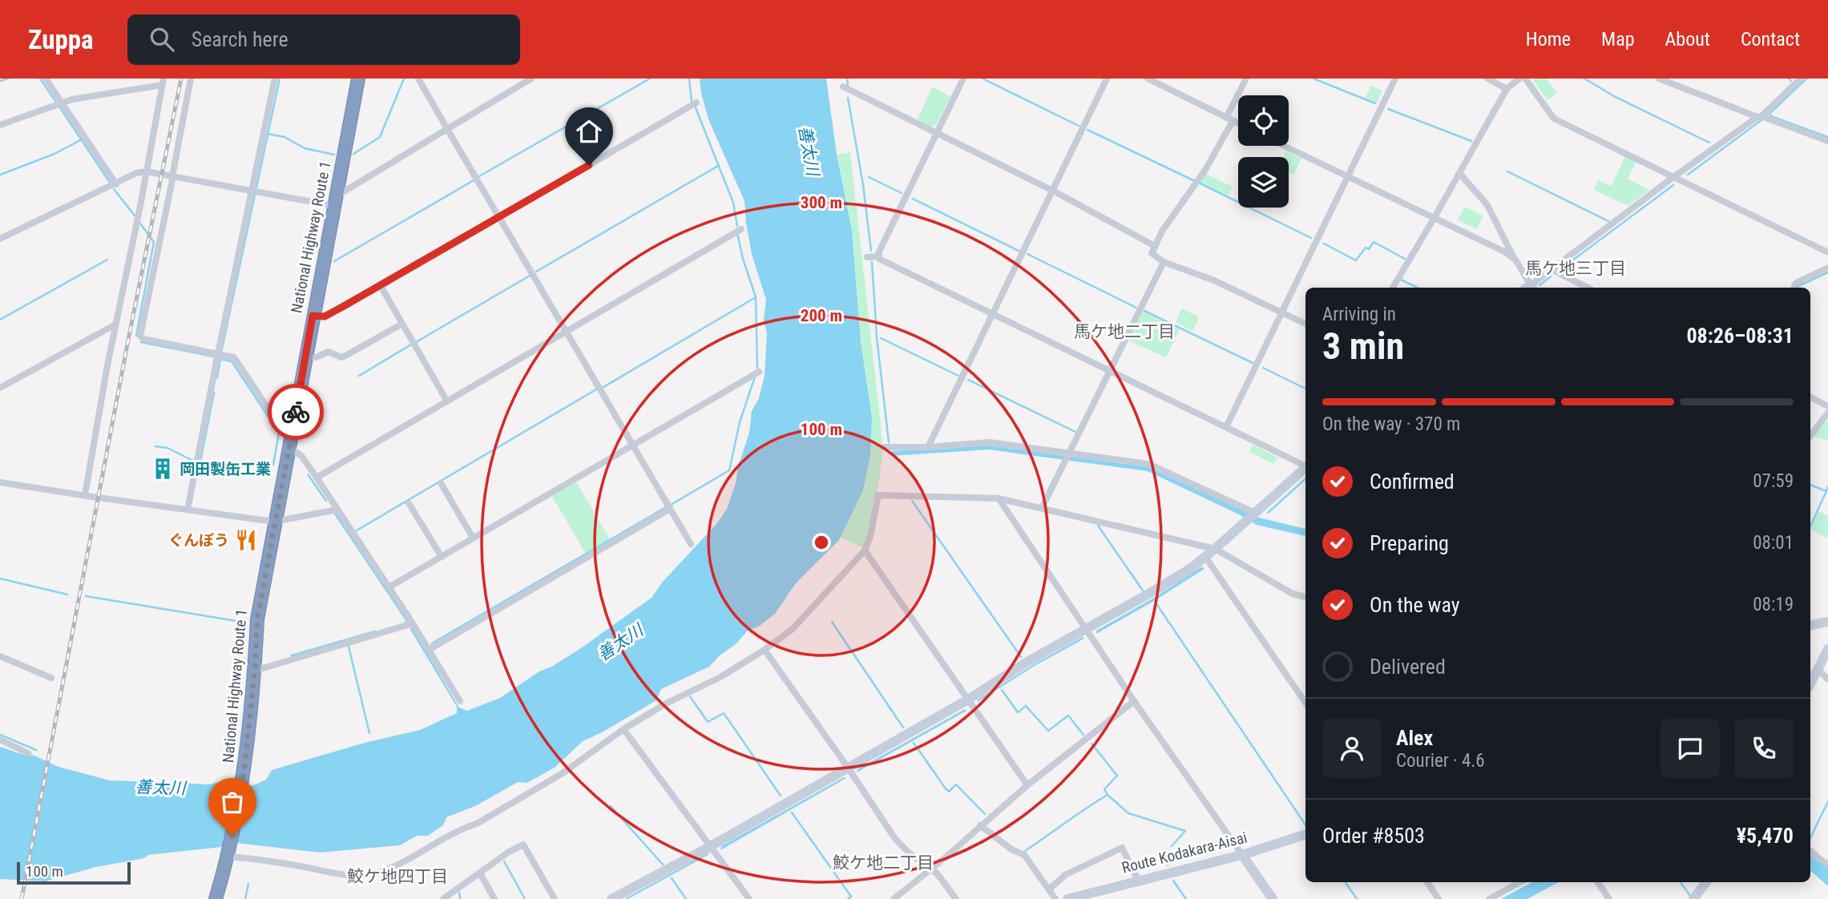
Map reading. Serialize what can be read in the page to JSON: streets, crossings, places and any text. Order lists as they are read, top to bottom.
{
  "streets": {
    "highway": ["National Highway Route 1"],
    "street": ["Route Kodakara-Aisai"]
  },
  "districts": [
    "馬ケ地三丁目",
    "馬ケ地二丁目",
    "鮫ケ地二丁目",
    "鮫ケ地四丁目"
  ],
  "water": ["善太川"],
  "places": {
    "building": ["岡田製缶工業"],
    "restaurant": ["ぐんぽう"]
  },
  "scale_bar": "100 m",
  "page": {
    "header": "Zuppa",
    "search": "Search here",
    "nav": [
      "Home",
      "Map",
      "About",
      "Contact"
    ],
    "heading": ["3 min", "Arriving in", "08:26–08:31"],
    "panel": [
      "Alex",
      "Courier · 4.6",
      "Order #8503",
      "¥5,470"
    ],
    "bar": "On the way · 370 m",
    "list": [
      ["Confirmed", "07:59"],
      ["Preparing", "08:01"],
      ["On the way", "08:19"],
      "Delivered"
    ],
    "scale": "100 m"
  },
  "rings": ["300 m", "200 m", "100 m"]
}
